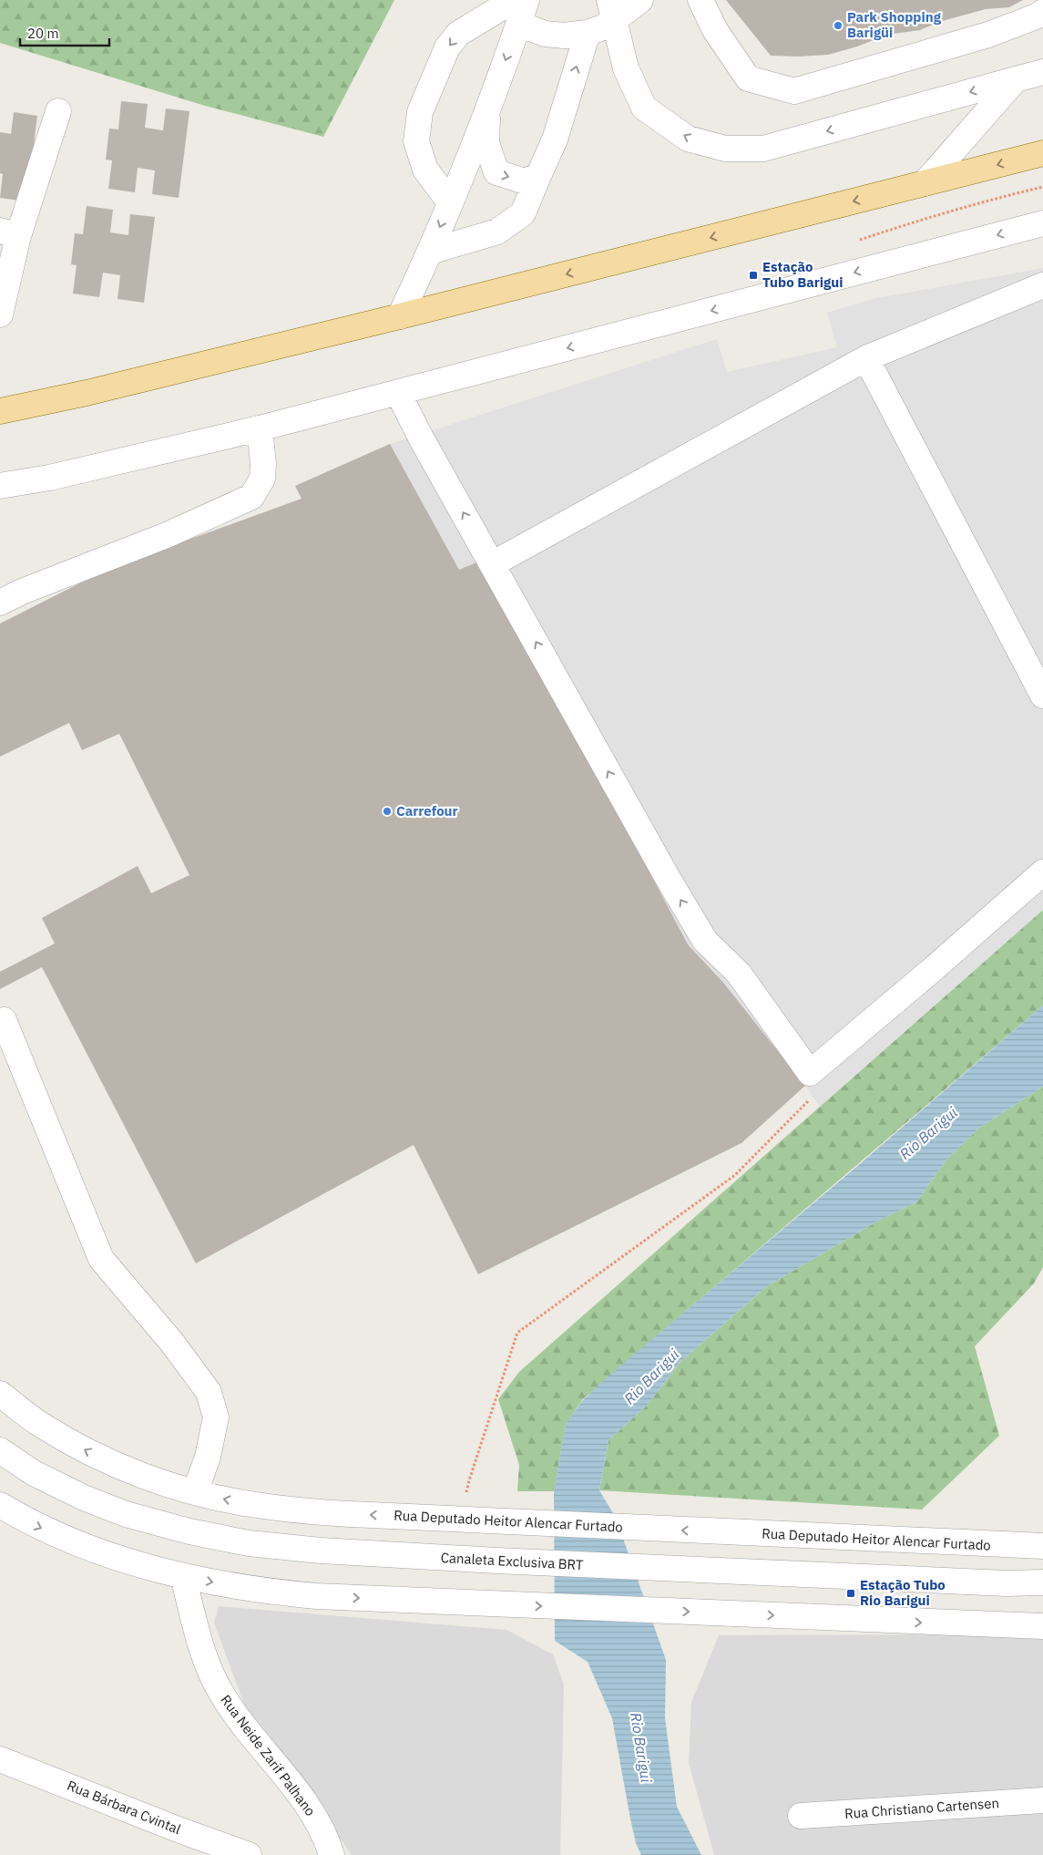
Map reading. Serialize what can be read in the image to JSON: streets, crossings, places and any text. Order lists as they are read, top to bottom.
{
  "streets": {
    "street": [
      "Rua Deputado Heitor Alencar Furtado",
      "Canaleta Exclusiva BRT",
      "Rua Neide Zarif Palhano",
      "Rua Bárbara Cvintal",
      "Rua Christiano Cartensen"
    ]
  },
  "water": ["Rio Barigui"],
  "places": {
    "other": ["Park Shopping Barigüi", "Carrefour"],
    "transit": ["Estação Tubo Barigui", "Estação Tubo Rio Barigui"]
  },
  "scale_bar": "20 m"
}
